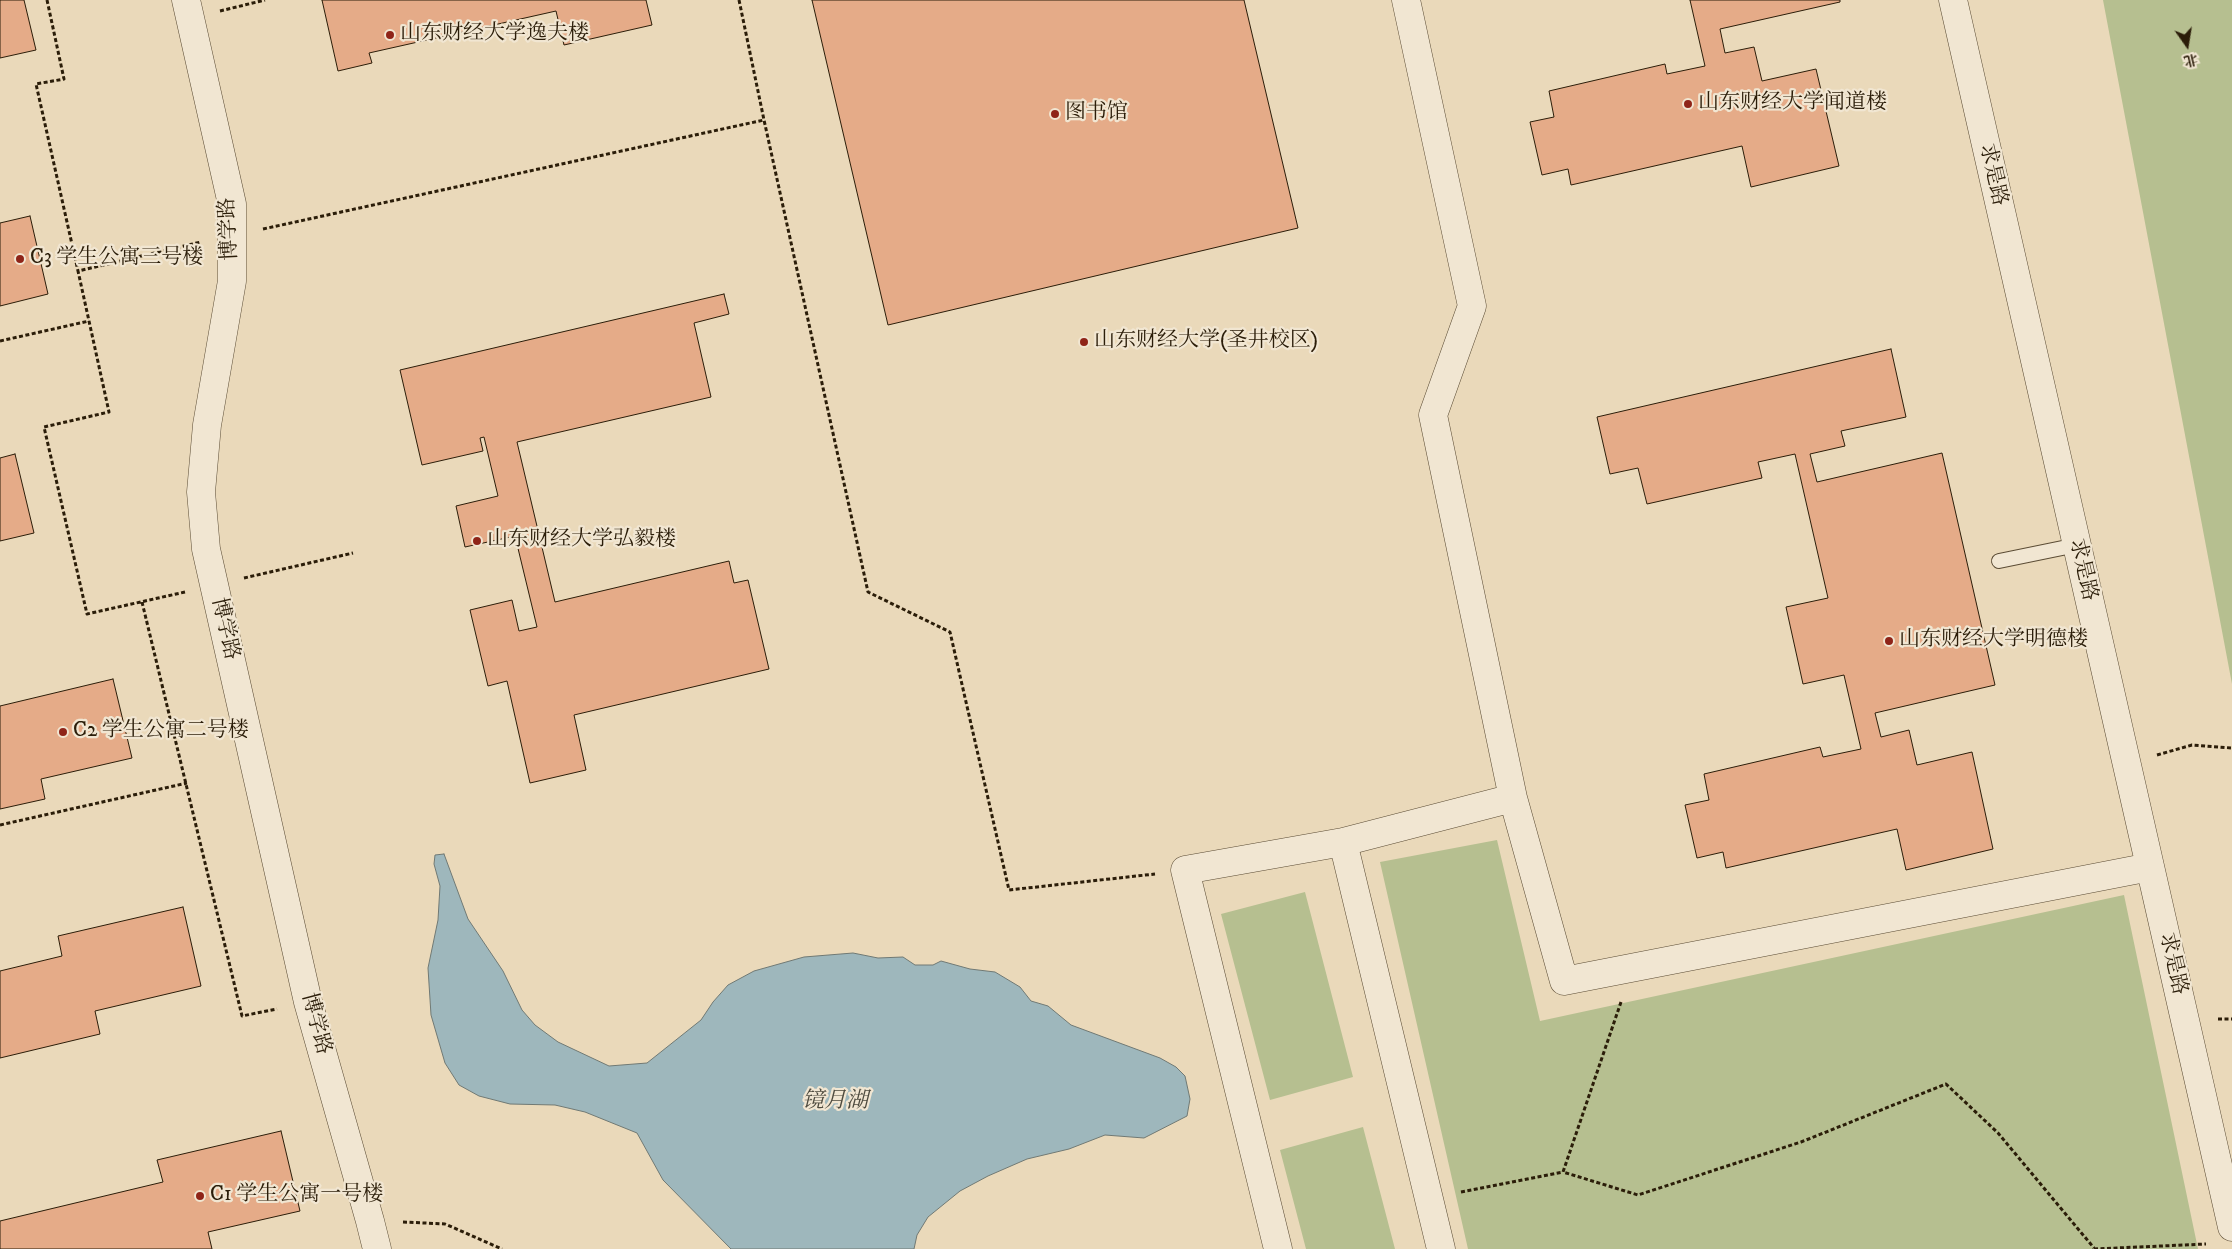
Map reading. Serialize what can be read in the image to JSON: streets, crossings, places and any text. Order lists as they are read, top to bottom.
{
  "streets": {
    "street": ["求是路", "博学路"]
  },
  "water": ["镜月湖"],
  "places": [
    "山东财经大学逸夫楼",
    "山东财经大学闻道楼",
    "图书馆",
    "C3 学生公寓三号楼",
    "山东财经大学(圣井校区)",
    "山东财经大学弘毅楼",
    "山东财经大学明德楼",
    "C2 学生公寓二号楼",
    "C1 学生公寓一号楼"
  ],
  "north": "bottom"
}
